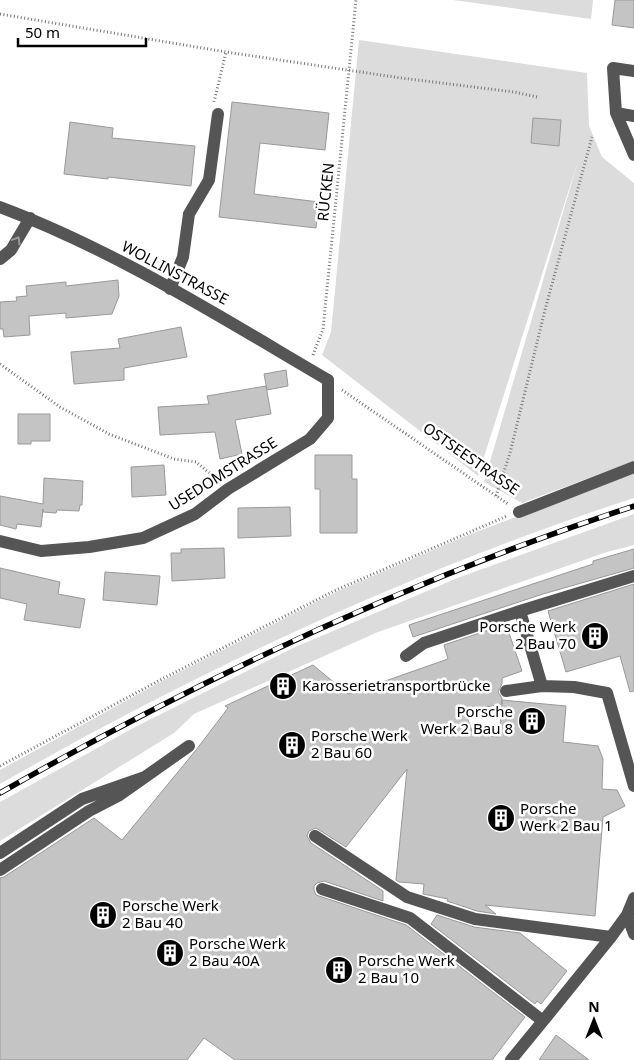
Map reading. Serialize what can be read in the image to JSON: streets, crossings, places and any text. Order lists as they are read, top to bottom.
{
  "streets": {
    "street": ["WOLLINSTRASSE", "OSTSEESTRASSE", "USEDOMSTRASSE"],
    "path": ["RÜCKEN"]
  },
  "crossings": [
    ["RÜCKEN", "WOLLINSTRASSE"],
    ["RÜCKEN", "OSTSEESTRASSE"],
    ["RÜCKEN", "USEDOMSTRASSE"],
    ["WOLLINSTRASSE", "OSTSEESTRASSE"],
    ["WOLLINSTRASSE", "USEDOMSTRASSE"],
    ["OSTSEESTRASSE", "USEDOMSTRASSE"]
  ],
  "places": {
    "building": [
      "Porsche Werk 2 Bau 70",
      "Karosserietransportbrücke",
      "Porsche Werk 2 Bau 8",
      "Porsche Werk 2 Bau 60",
      "Porsche Werk 2 Bau 1",
      "Porsche Werk 2 Bau 40",
      "Porsche Werk 2 Bau 40A",
      "Porsche Werk 2 Bau 10"
    ]
  },
  "scale_bar": "50 m",
  "north": "top"
}
